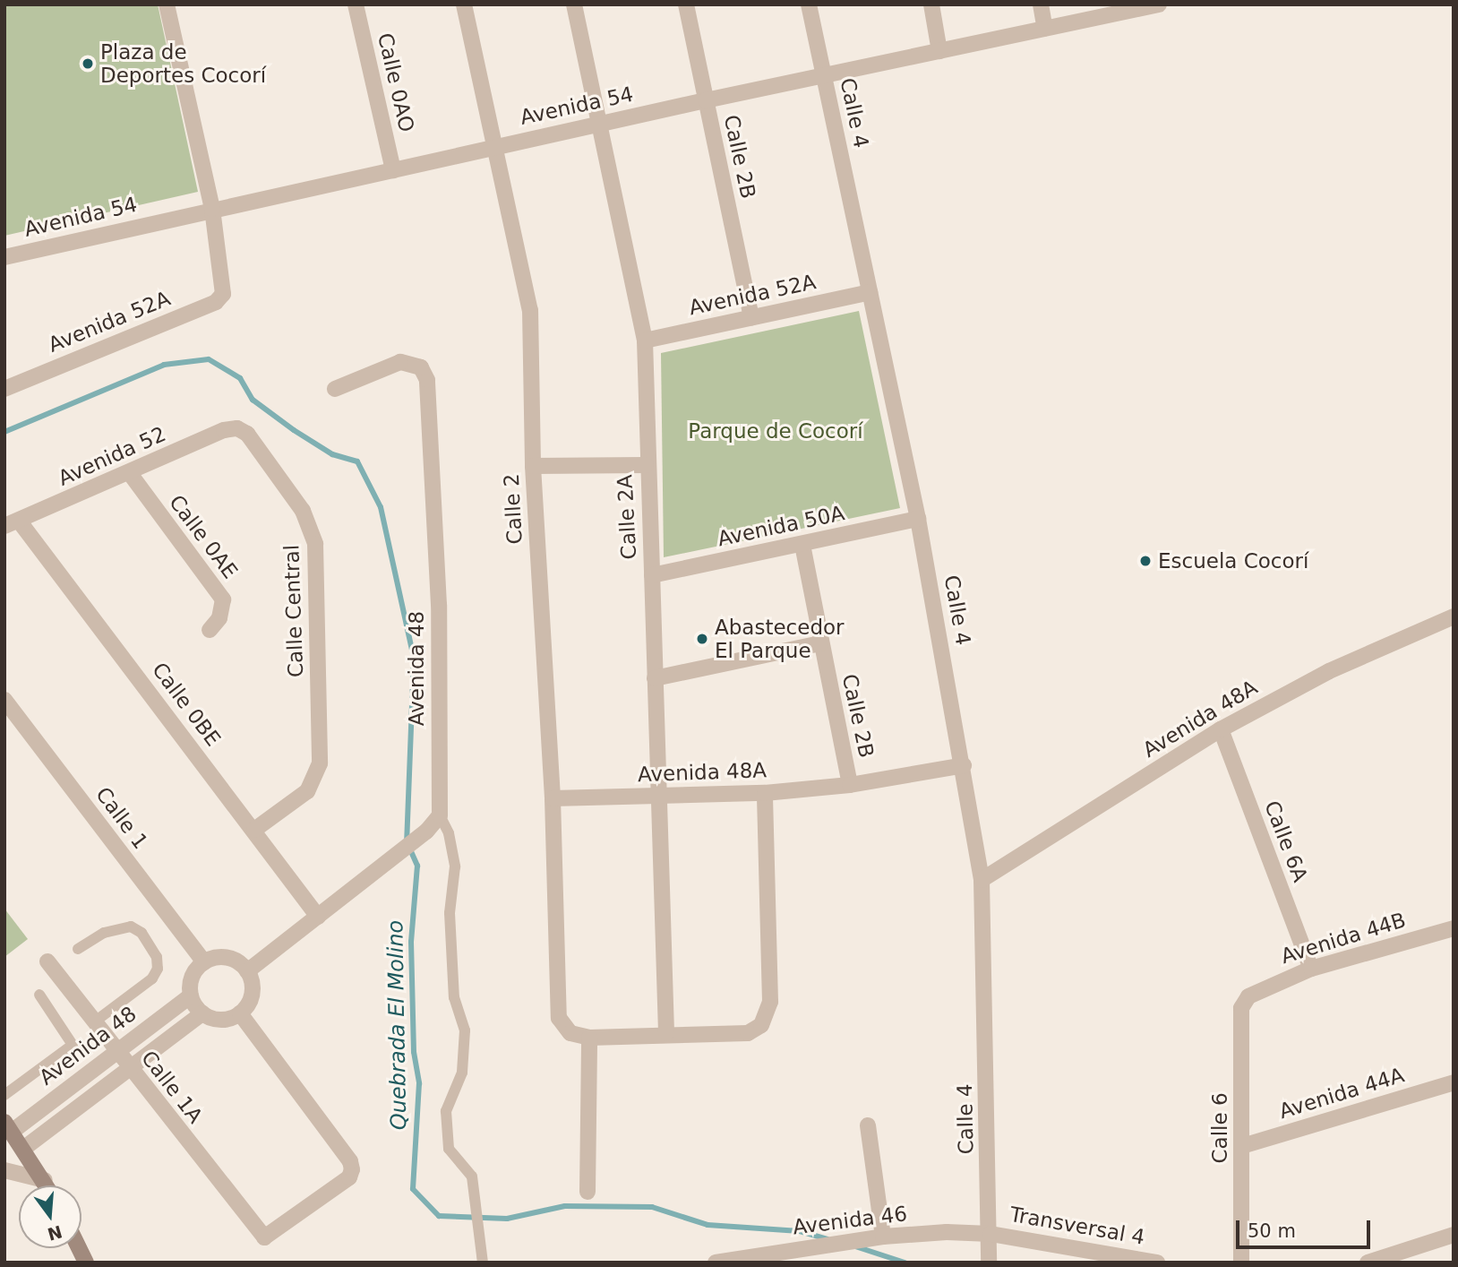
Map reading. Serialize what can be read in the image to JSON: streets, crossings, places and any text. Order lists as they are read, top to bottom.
{
  "streets": {
    "street": [
      "Calle 0AO",
      "Avenida 54",
      "Calle 4",
      "Calle 2B",
      "Avenida 52A",
      "Avenida 52",
      "Calle 2",
      "Calle 2A",
      "Avenida 50A",
      "Calle 0AE",
      "Calle Central",
      "Avenida 48",
      "Calle 0BE",
      "Avenida 48A",
      "Calle 1",
      "Calle 6A",
      "Avenida 44B",
      "Calle 1A",
      "Avenida 44A",
      "Calle 6",
      "Avenida 46",
      "Transversal 4"
    ]
  },
  "crossings": [
    ["Calle 0AO", "Avenida 54"],
    ["Avenida 54", "Calle 4"],
    ["Avenida 54", "Calle 2B"],
    ["Avenida 54", "Avenida 52A"],
    ["Avenida 54", "Calle 2"],
    ["Avenida 54", "Calle 2A"],
    ["Calle 4", "Avenida 52A"],
    ["Calle 4", "Avenida 50A"],
    ["Calle 4", "Avenida 48A"],
    ["Calle 4", "Avenida 46"],
    ["Calle 4", "Transversal 4"],
    ["Calle 2B", "Avenida 52A"],
    ["Calle 2B", "Avenida 50A"],
    ["Calle 2B", "Avenida 48A"],
    ["Avenida 52A", "Calle 2A"],
    ["Avenida 52", "Calle 0AE"],
    ["Avenida 52", "Calle Central"],
    ["Avenida 52", "Calle 0BE"],
    ["Calle 2", "Avenida 48A"],
    ["Calle 2A", "Avenida 50A"],
    ["Calle 2A", "Avenida 48A"],
    ["Calle Central", "Calle 0BE"],
    ["Avenida 48", "Calle 1"],
    ["Avenida 48", "Calle 1A"],
    ["Avenida 48A", "Calle 6A"],
    ["Calle 1", "Calle 1A"],
    ["Calle 6A", "Avenida 44B"],
    ["Avenida 44B", "Calle 6"],
    ["Avenida 44A", "Calle 6"],
    ["Avenida 46", "Transversal 4"]
  ],
  "water": ["Quebrada El Molino"],
  "parks": ["Parque de Cocorí"],
  "places": ["Plaza de Deportes Cocorí", "Escuela Cocorí", "Abastecedor El Parque"],
  "scale_bar": "50 m",
  "north": "bottom"
}
